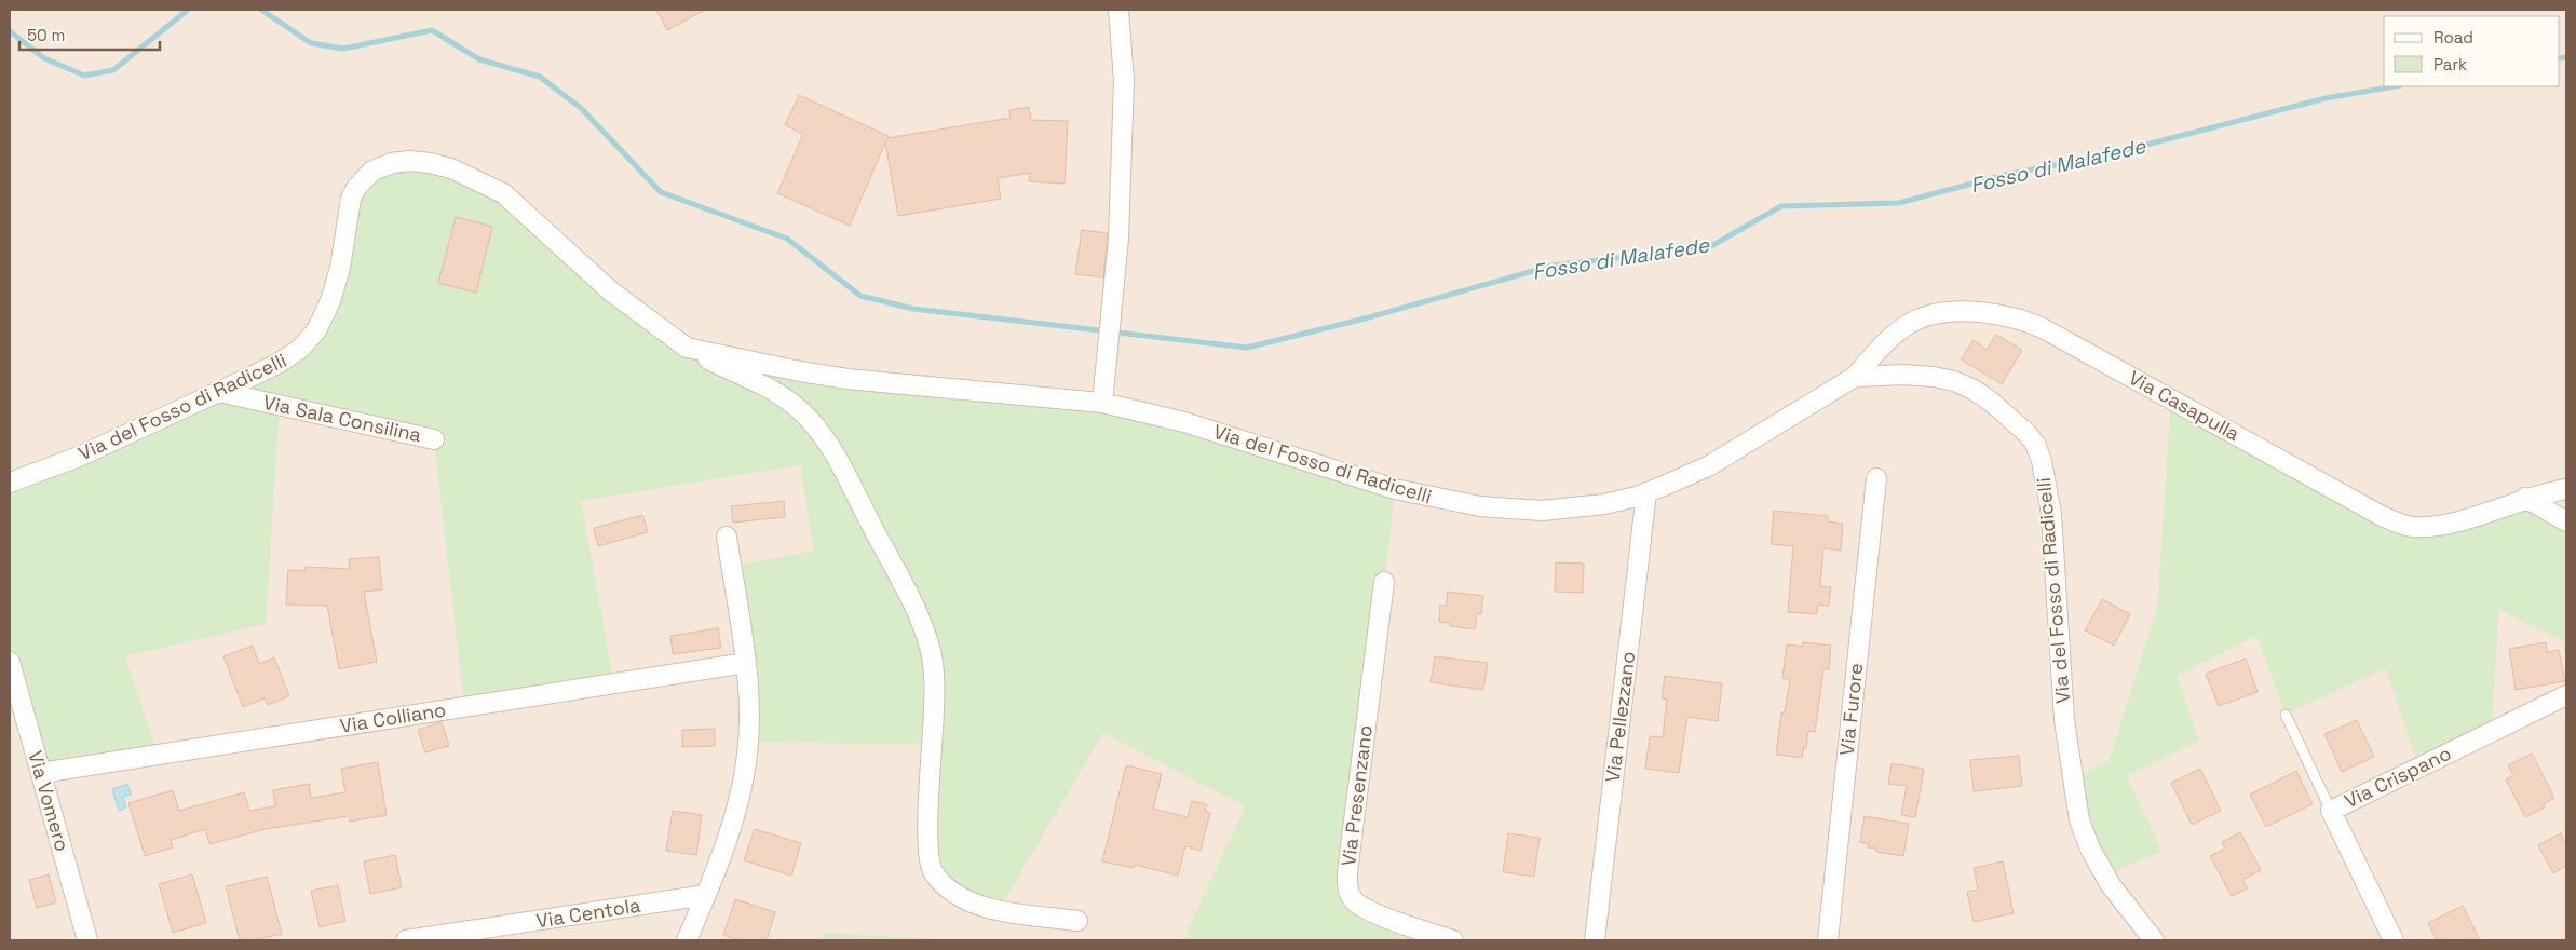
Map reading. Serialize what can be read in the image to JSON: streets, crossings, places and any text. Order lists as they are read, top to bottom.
{
  "streets": {
    "street": [
      "Via Casapulla",
      "Via del Fosso di Radicelli",
      "Via Sala Consilina",
      "Via Furore",
      "Via Pellezzano",
      "Via Colliano",
      "Via Crispano",
      "Via Presenzano",
      "Via Vomero",
      "Via Centola"
    ]
  },
  "crossings": [
    ["Via Casapulla", "Via del Fosso di Radicelli"],
    ["Via del Fosso di Radicelli", "Via Sala Consilina"],
    ["Via del Fosso di Radicelli", "Via Pellezzano"],
    ["Via Colliano", "Via Vomero"]
  ],
  "water": ["Fosso di Malafede"],
  "legend": ["Road", "Park"],
  "scale_bar": "50 m"
}
